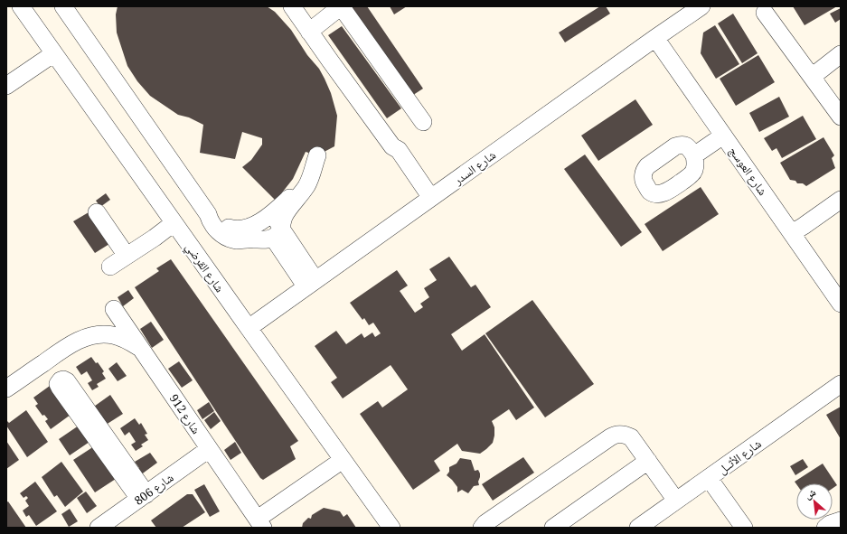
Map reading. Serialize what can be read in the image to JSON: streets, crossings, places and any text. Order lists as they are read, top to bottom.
{
  "streets": {
    "street": [
      "شارع السدر",
      "شارع العوسج",
      "شارع القرضي",
      "شارع 912",
      "شارع الأثــل",
      "شارع 806"
    ]
  },
  "crossings": [
    ["شارع السدر", "شارع العوسج"],
    ["شارع السدر", "شارع القرضي"],
    ["شارع القرضي", "شارع 912"],
    ["شارع 912", "شارع 806"]
  ],
  "north": "top left"
}
